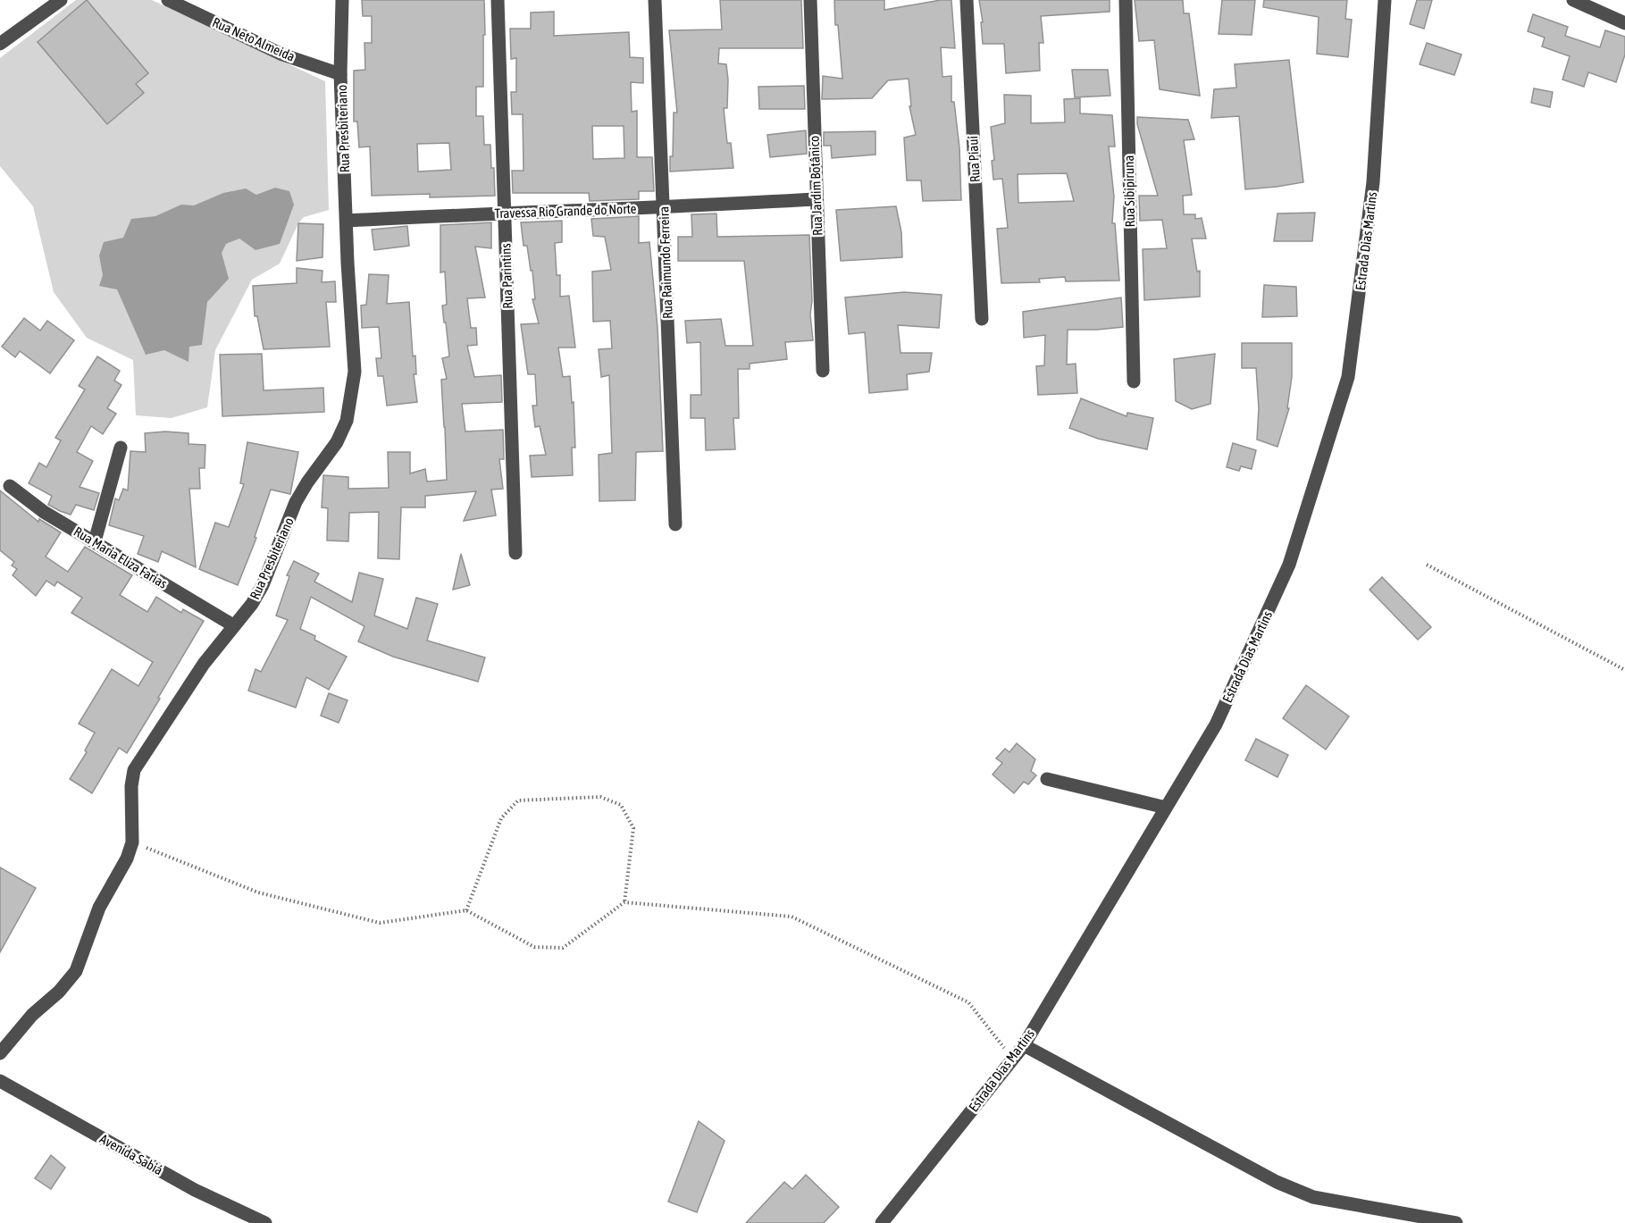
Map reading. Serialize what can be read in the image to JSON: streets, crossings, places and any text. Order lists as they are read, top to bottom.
{
  "streets": {
    "street": [
      "Rua Neto Almeida",
      "Rua Presbiteriano",
      "Rua Piauí",
      "Rua Jardim Botânico",
      "Rua Sibipiruna",
      "Travessa Rio Grande do Norte",
      "Estrada Dias Martins",
      "Rua Raimundo Ferreira",
      "Rua Parintins",
      "Rua Maria Eliza Farias",
      "Avenida Sabiá"
    ]
  },
  "crossings": [
    ["Rua Neto Almeida", "Rua Presbiteriano"],
    ["Rua Presbiteriano", "Travessa Rio Grande do Norte"],
    ["Rua Presbiteriano", "Rua Maria Eliza Farias"],
    ["Rua Jardim Botânico", "Travessa Rio Grande do Norte"],
    ["Travessa Rio Grande do Norte", "Rua Raimundo Ferreira"],
    ["Travessa Rio Grande do Norte", "Rua Parintins"]
  ]
}
